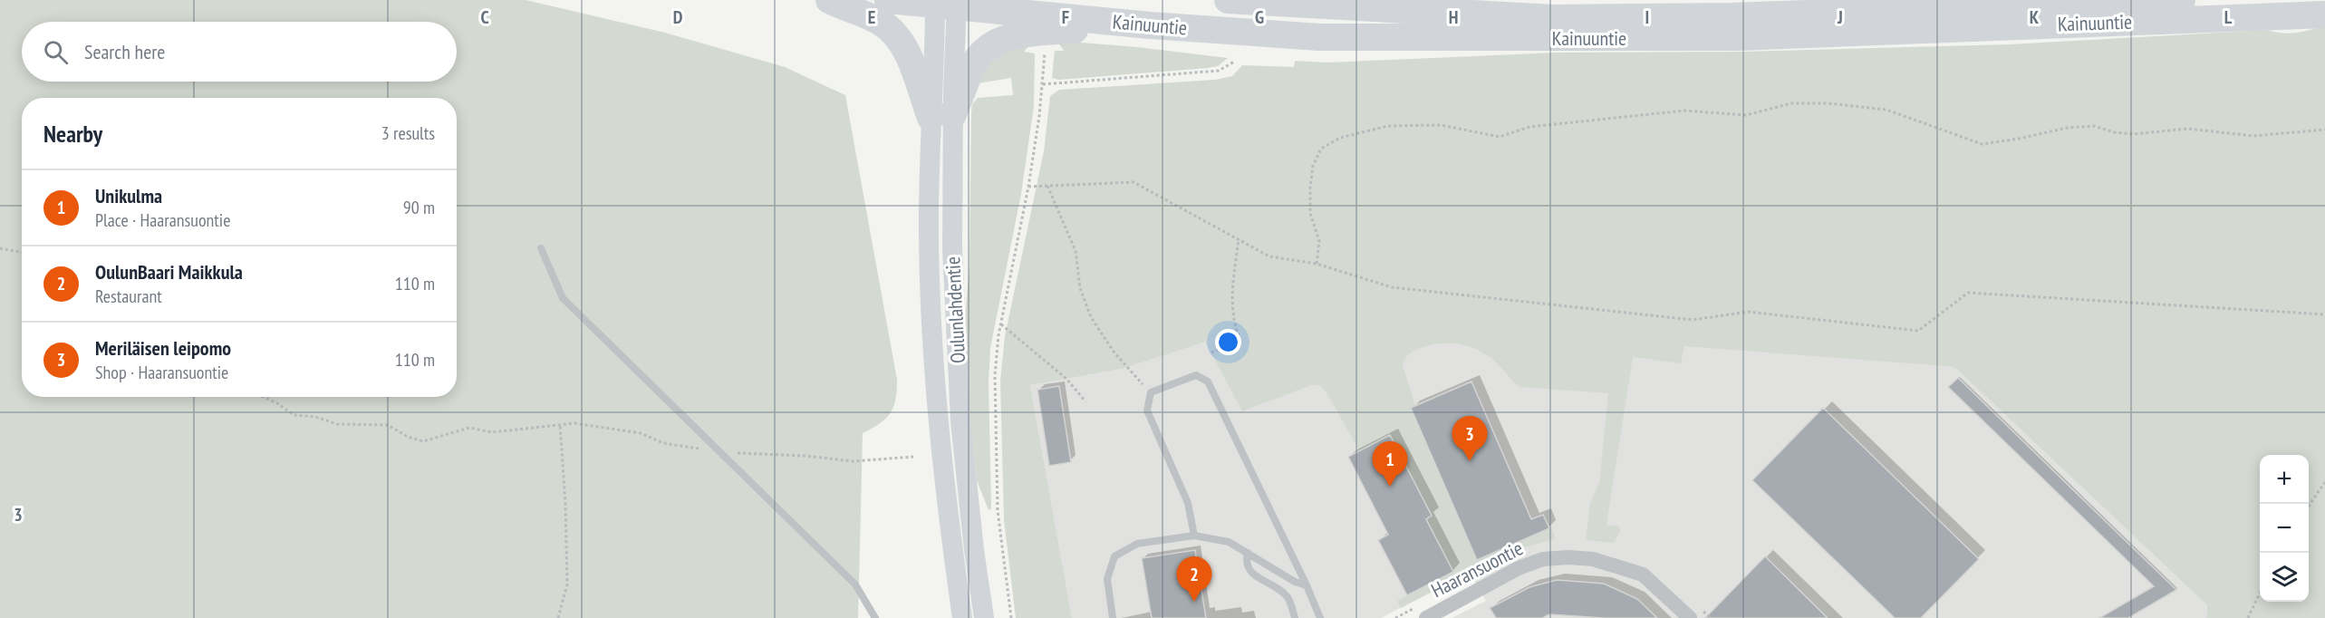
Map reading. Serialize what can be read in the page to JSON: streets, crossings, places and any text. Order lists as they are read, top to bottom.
{
  "streets": {
    "highway": ["Kainuuntie"],
    "main road": ["Oulunlahdentie"],
    "street": ["Haaransuontie"]
  },
  "crossings": [
    ["Kainuuntie", "Oulunlahdentie"]
  ],
  "page": {
    "search": "Search here",
    "heading": ["Nearby", "3 results"],
    "list": [
      {
        "mark": "1",
        "name": "Unikulma",
        "note": "Place · Haaransuontie",
        "value": "90 m"
      },
      {
        "mark": "2",
        "name": "OulunBaari Maikkula",
        "note": "Restaurant",
        "value": "110 m"
      },
      {
        "mark": "3",
        "name": "Meriläisen leipomo",
        "note": "Shop · Haaransuontie",
        "value": "110 m"
      }
    ],
    "pins": ["3", "1", "2"],
    "map_buttons": ["+", "−"]
  },
  "grid": {
    "columns": [
      "C",
      "D",
      "E",
      "F",
      "G",
      "H",
      "I",
      "J",
      "K",
      "L"
    ],
    "rows": ["3"]
  }
}
